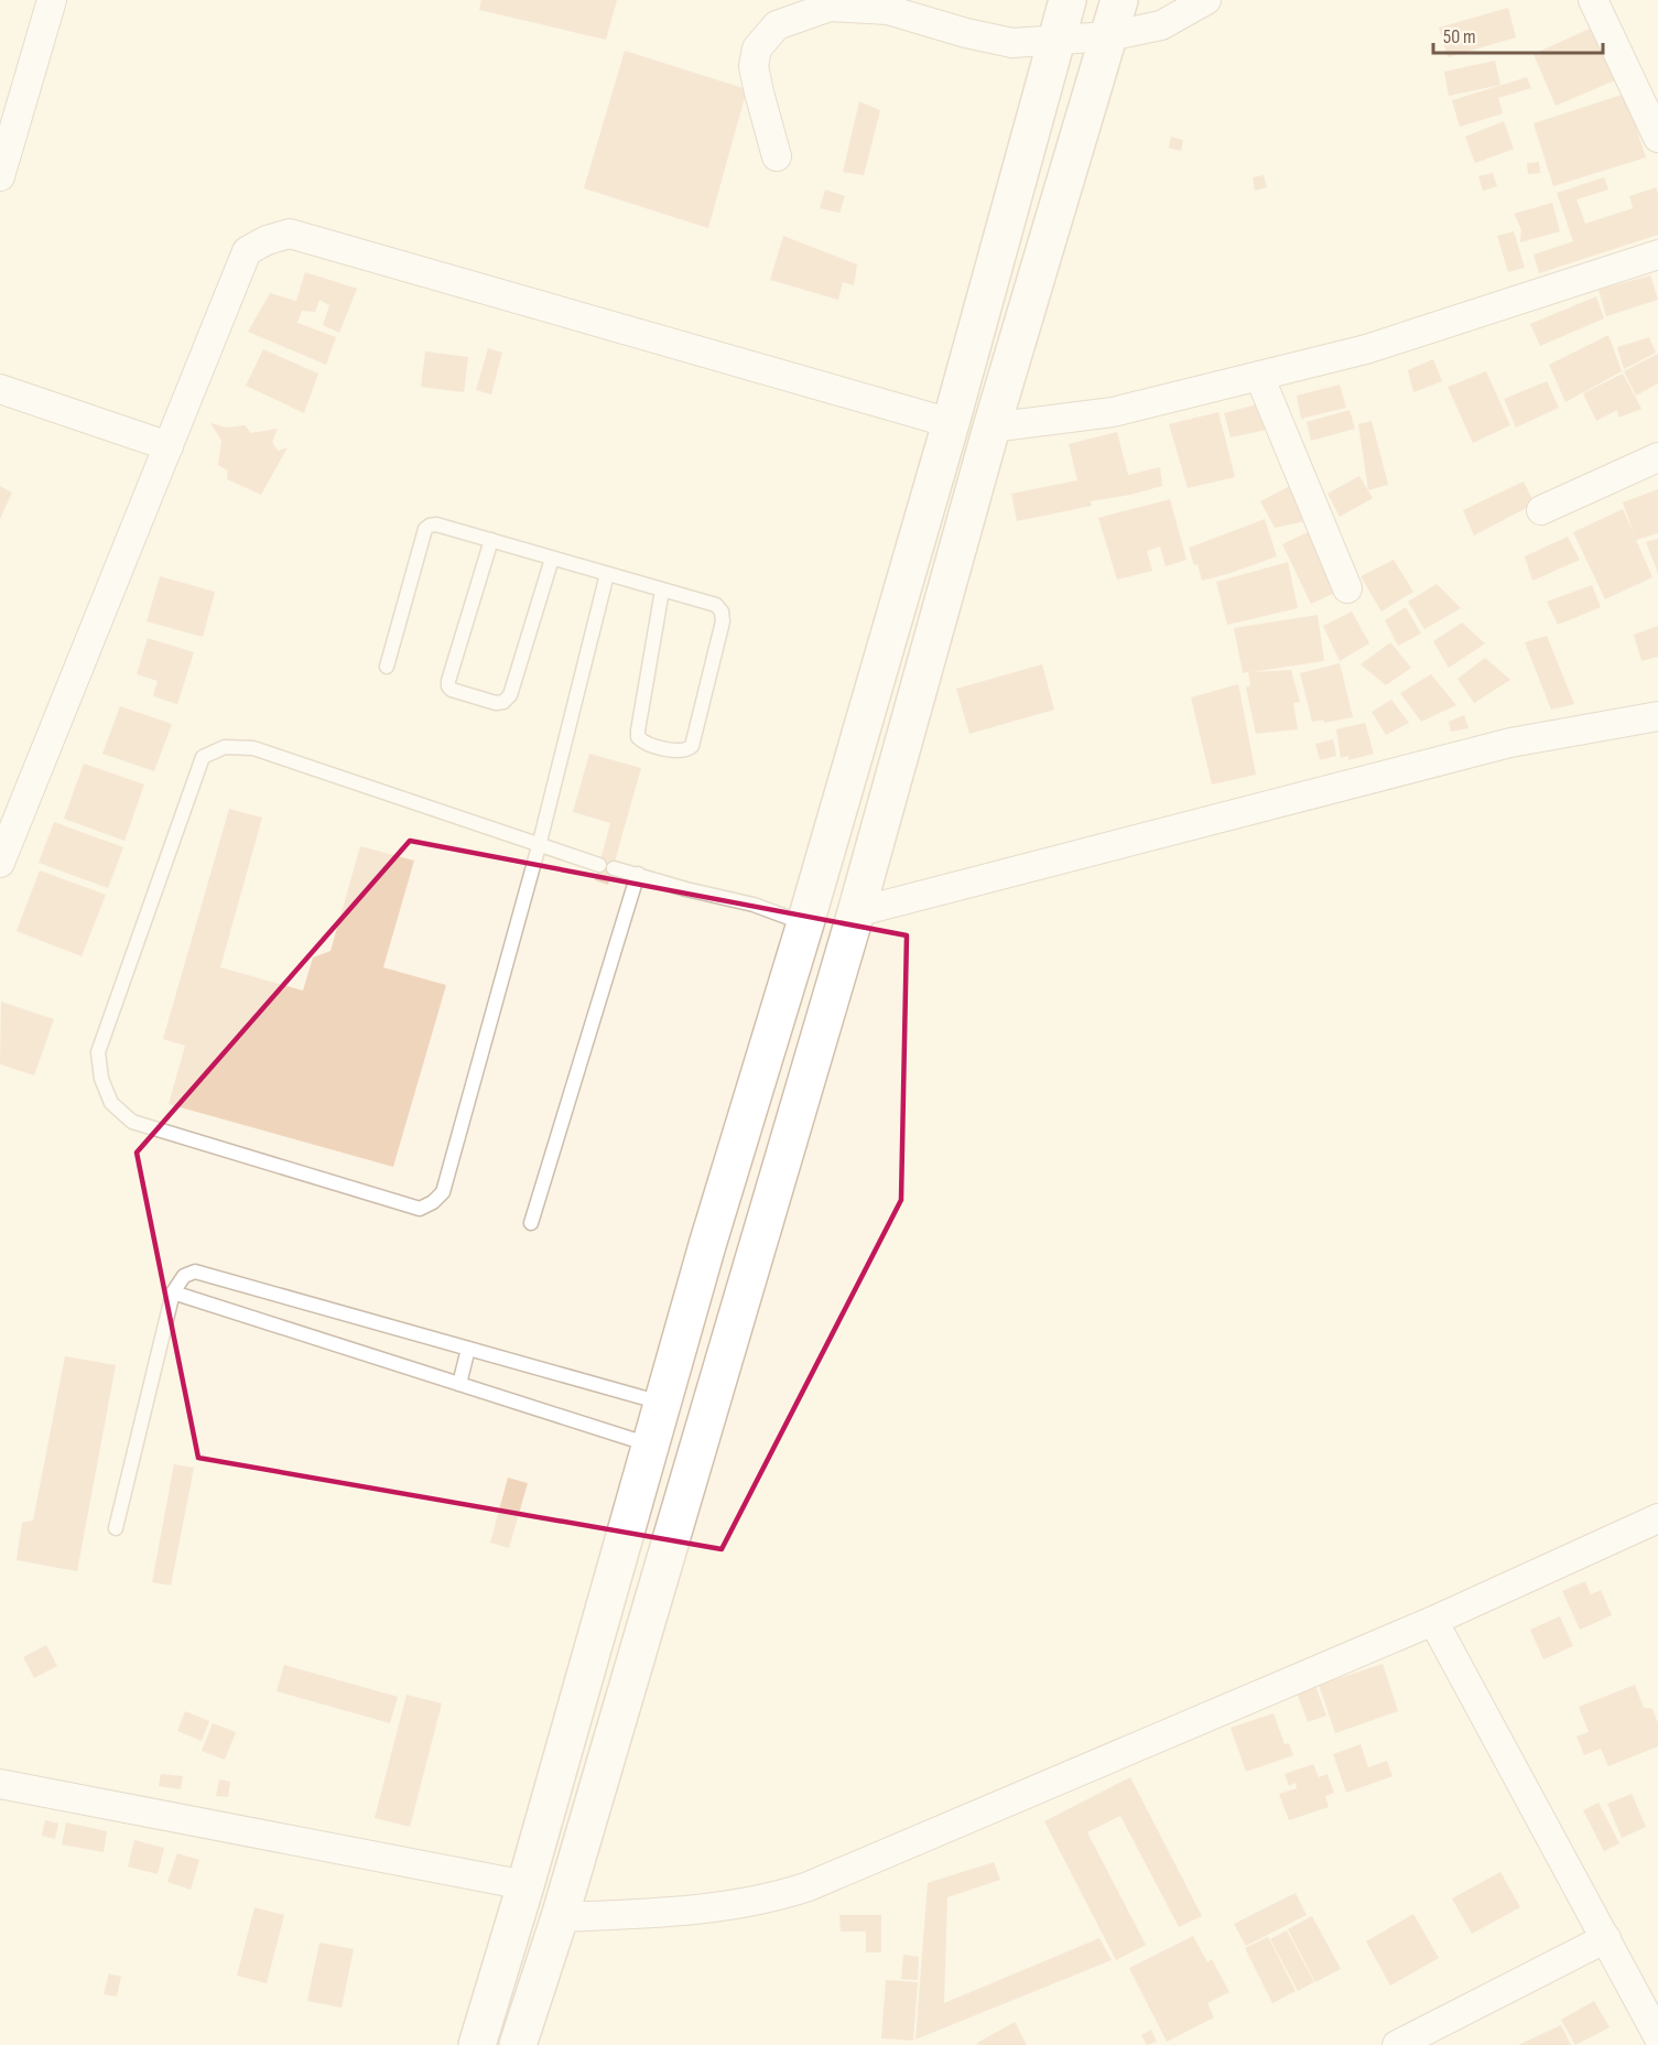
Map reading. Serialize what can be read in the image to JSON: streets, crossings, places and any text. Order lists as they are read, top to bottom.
{
  "scale_bar": "50 m"
}
